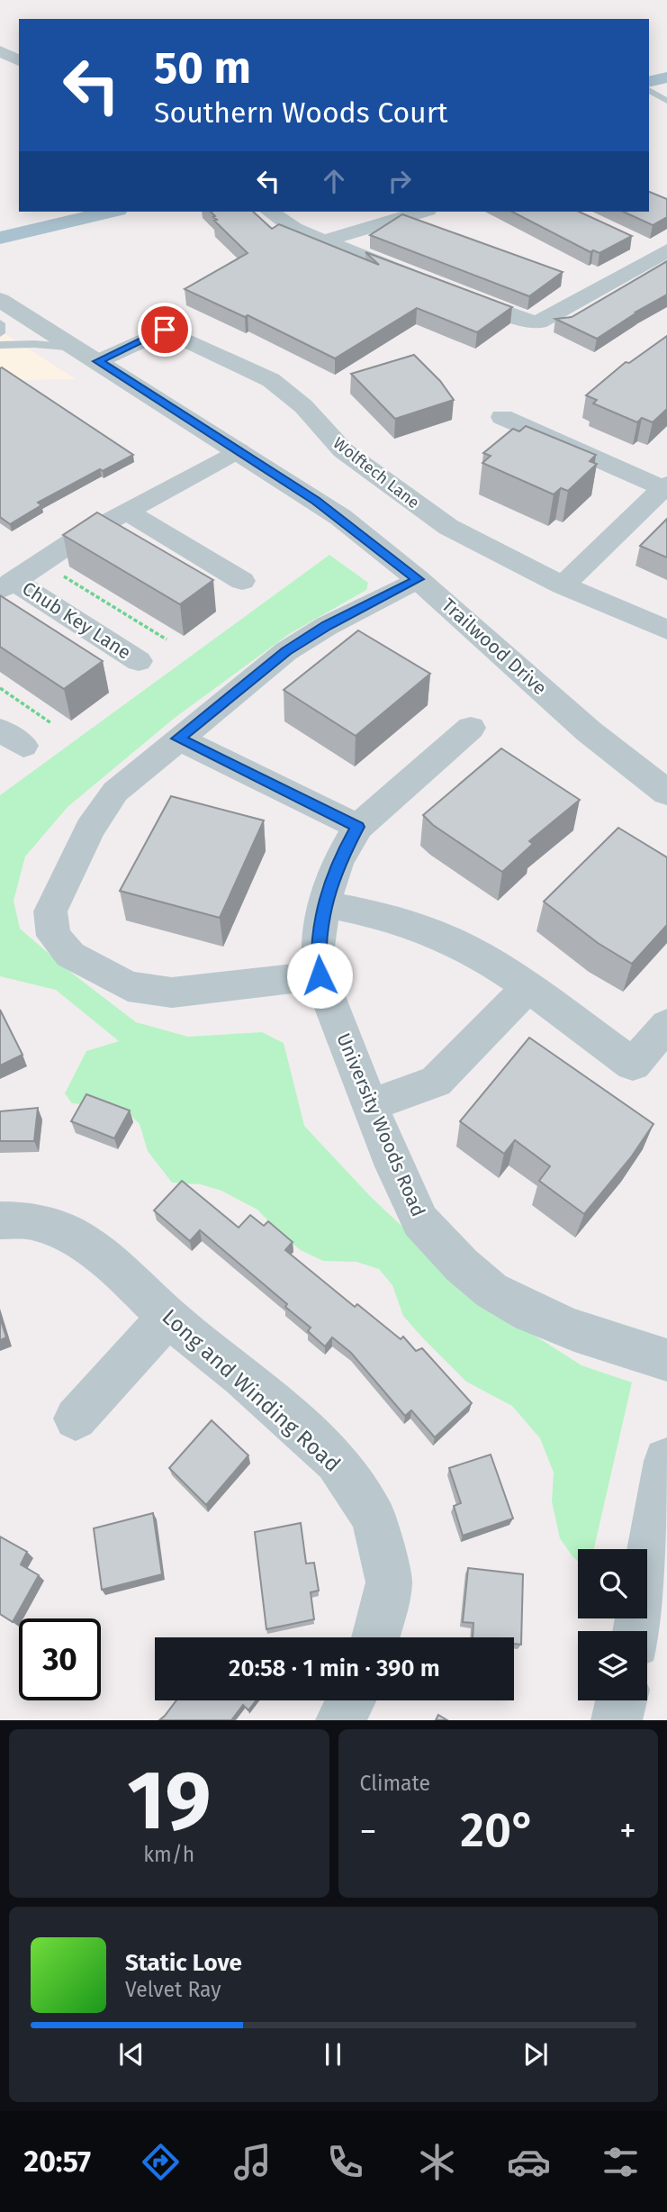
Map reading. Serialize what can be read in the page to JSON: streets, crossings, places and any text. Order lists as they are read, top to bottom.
{
  "streets": {
    "street": [
      "Wolftech Lane",
      "Chub Key Lane",
      "Trailwood Drive",
      "University Woods Road",
      "Long and Winding Road"
    ]
  },
  "crossings": [
    ["Wolftech Lane", "Trailwood Drive"]
  ],
  "page": {
    "turn": ["50 m", "Southern Woods Court"],
    "limit": "30",
    "trip": "20:58 · 1 min · 390 m",
    "tile": [
      ["19", "km/h"],
      "Climate"
    ],
    "heat": ["−", "20°", "+"],
    "song": ["Static Love", "Velvet Ray"],
    "tabs": "20:57"
  }
}
